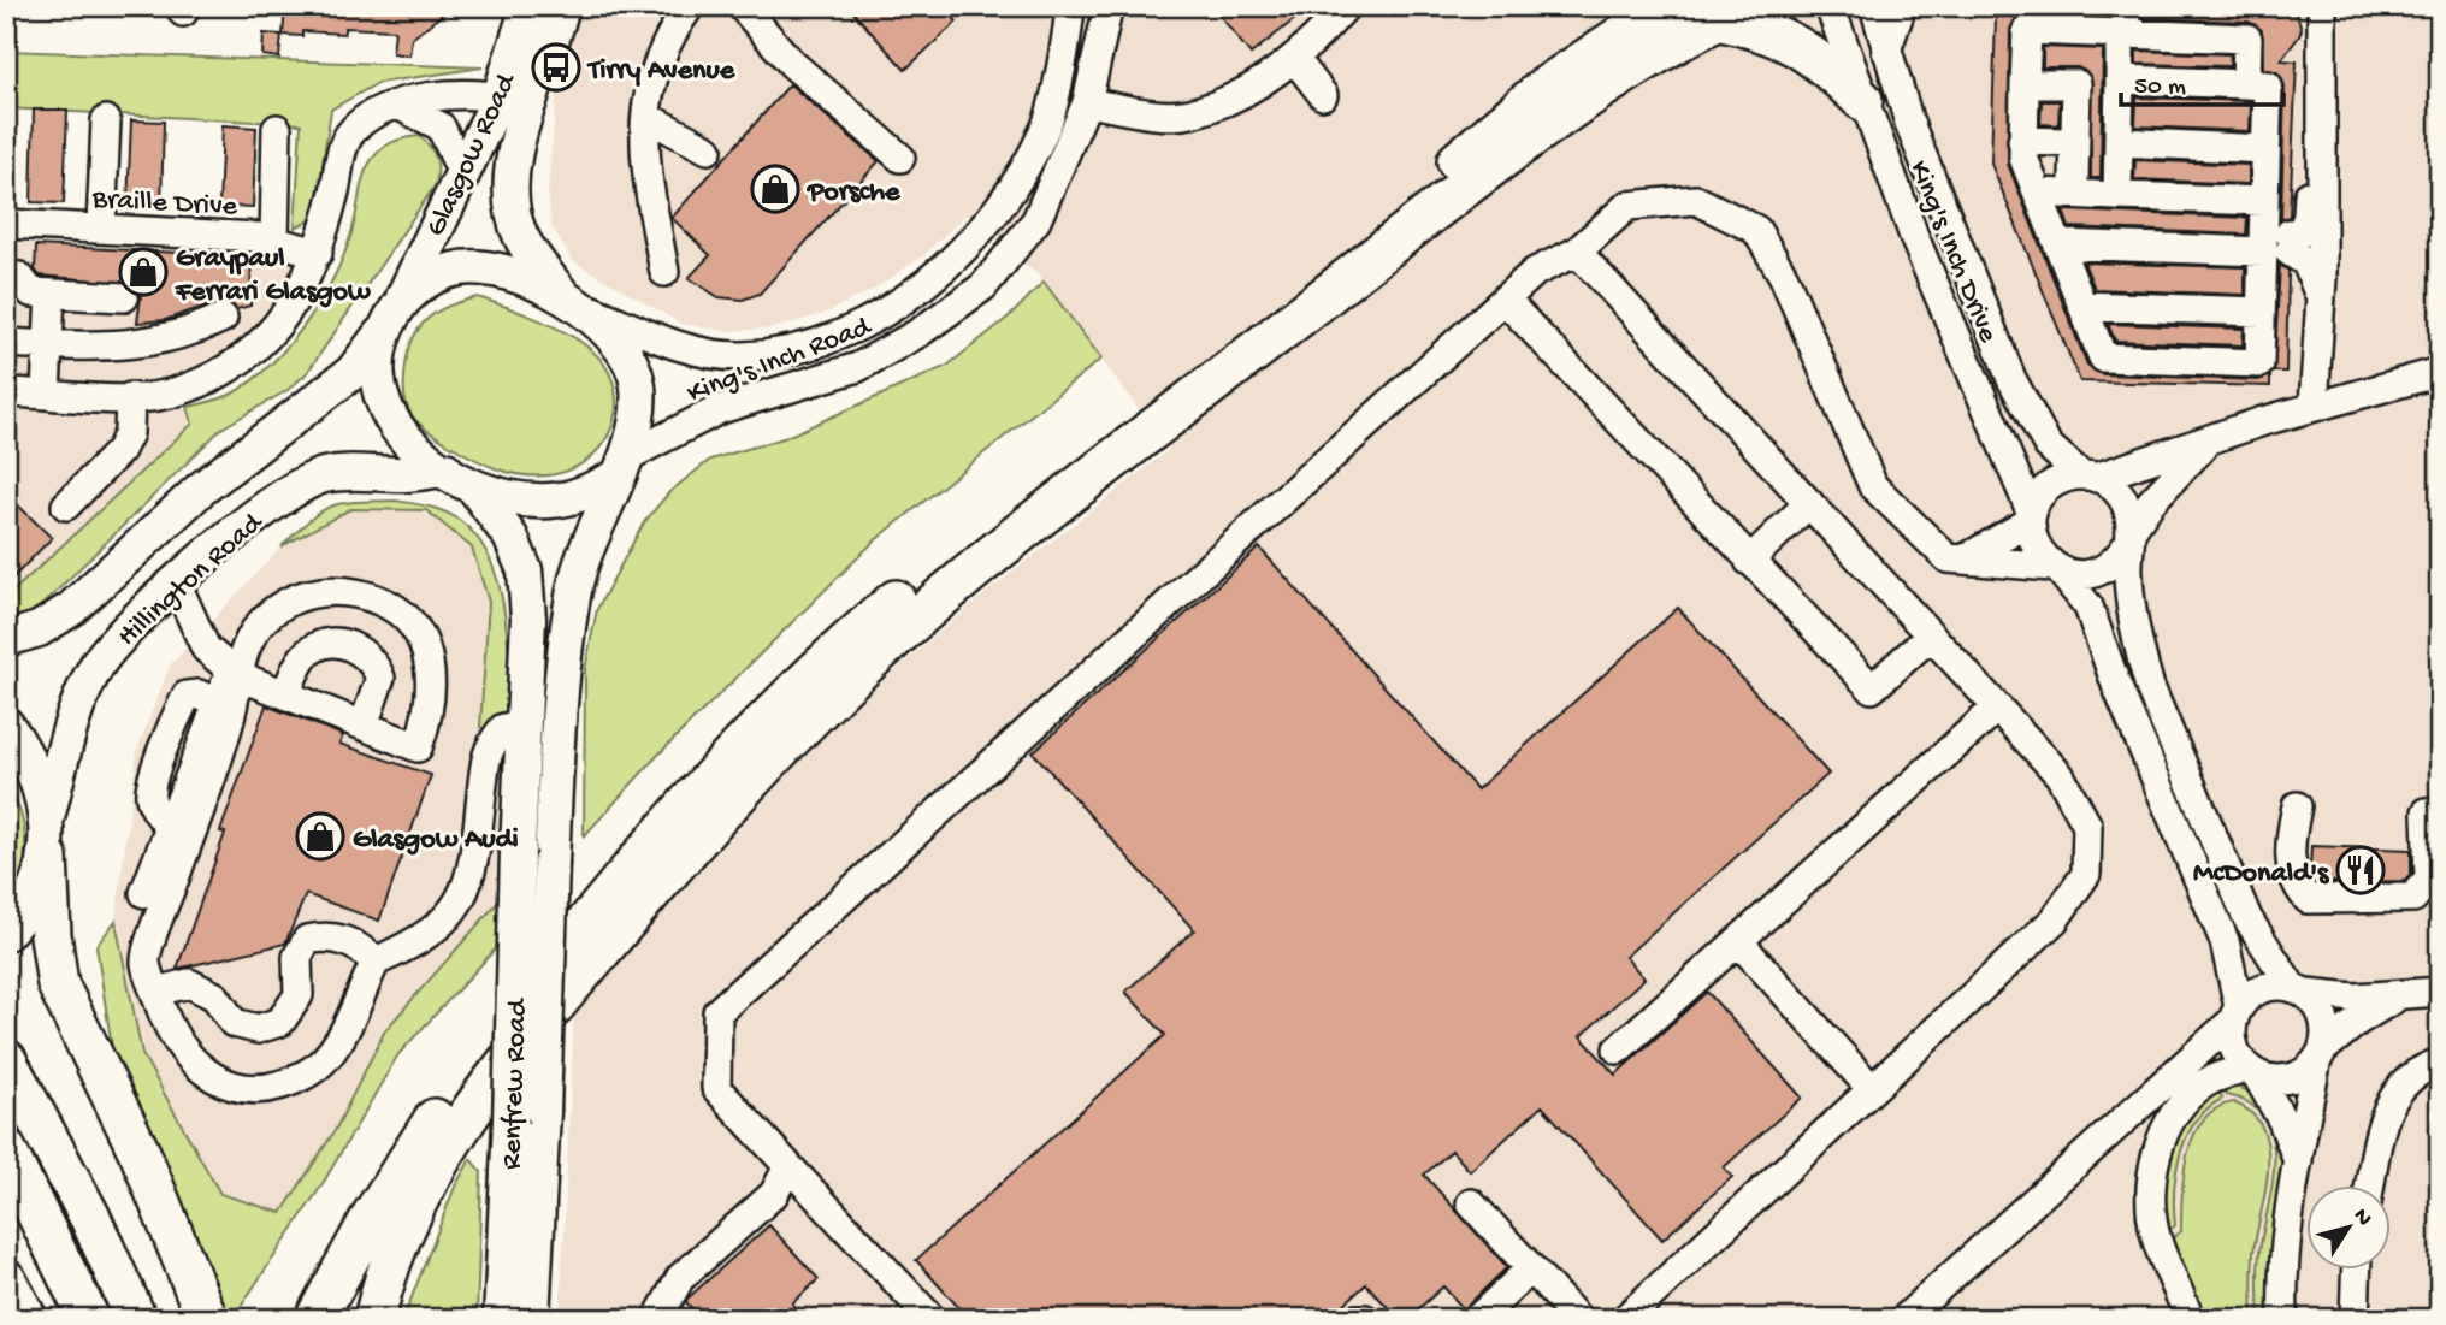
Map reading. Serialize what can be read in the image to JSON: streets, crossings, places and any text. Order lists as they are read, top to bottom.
{
  "streets": {
    "main road": ["Glasgow Road", "Hillington Road", "Renfrew Road"],
    "street": ["Braille Drive", "King's Inch Drive", "King's Inch Road"]
  },
  "crossings": [
    ["Glasgow Road", "King's Inch Road"],
    ["Glasgow Road", "Hillington Road"],
    ["Glasgow Road", "Renfrew Road"],
    ["King's Inch Road", "Hillington Road"],
    ["King's Inch Road", "Renfrew Road"],
    ["Hillington Road", "Renfrew Road"]
  ],
  "places": {
    "bus stop": ["Tirry Avenue"],
    "shop": ["Porsche", "Graypaul Ferrari Glasgow", "Glasgow Audi"],
    "restaurant": ["McDonald's"]
  },
  "scale_bar": "50 m",
  "north": "top right"
}
